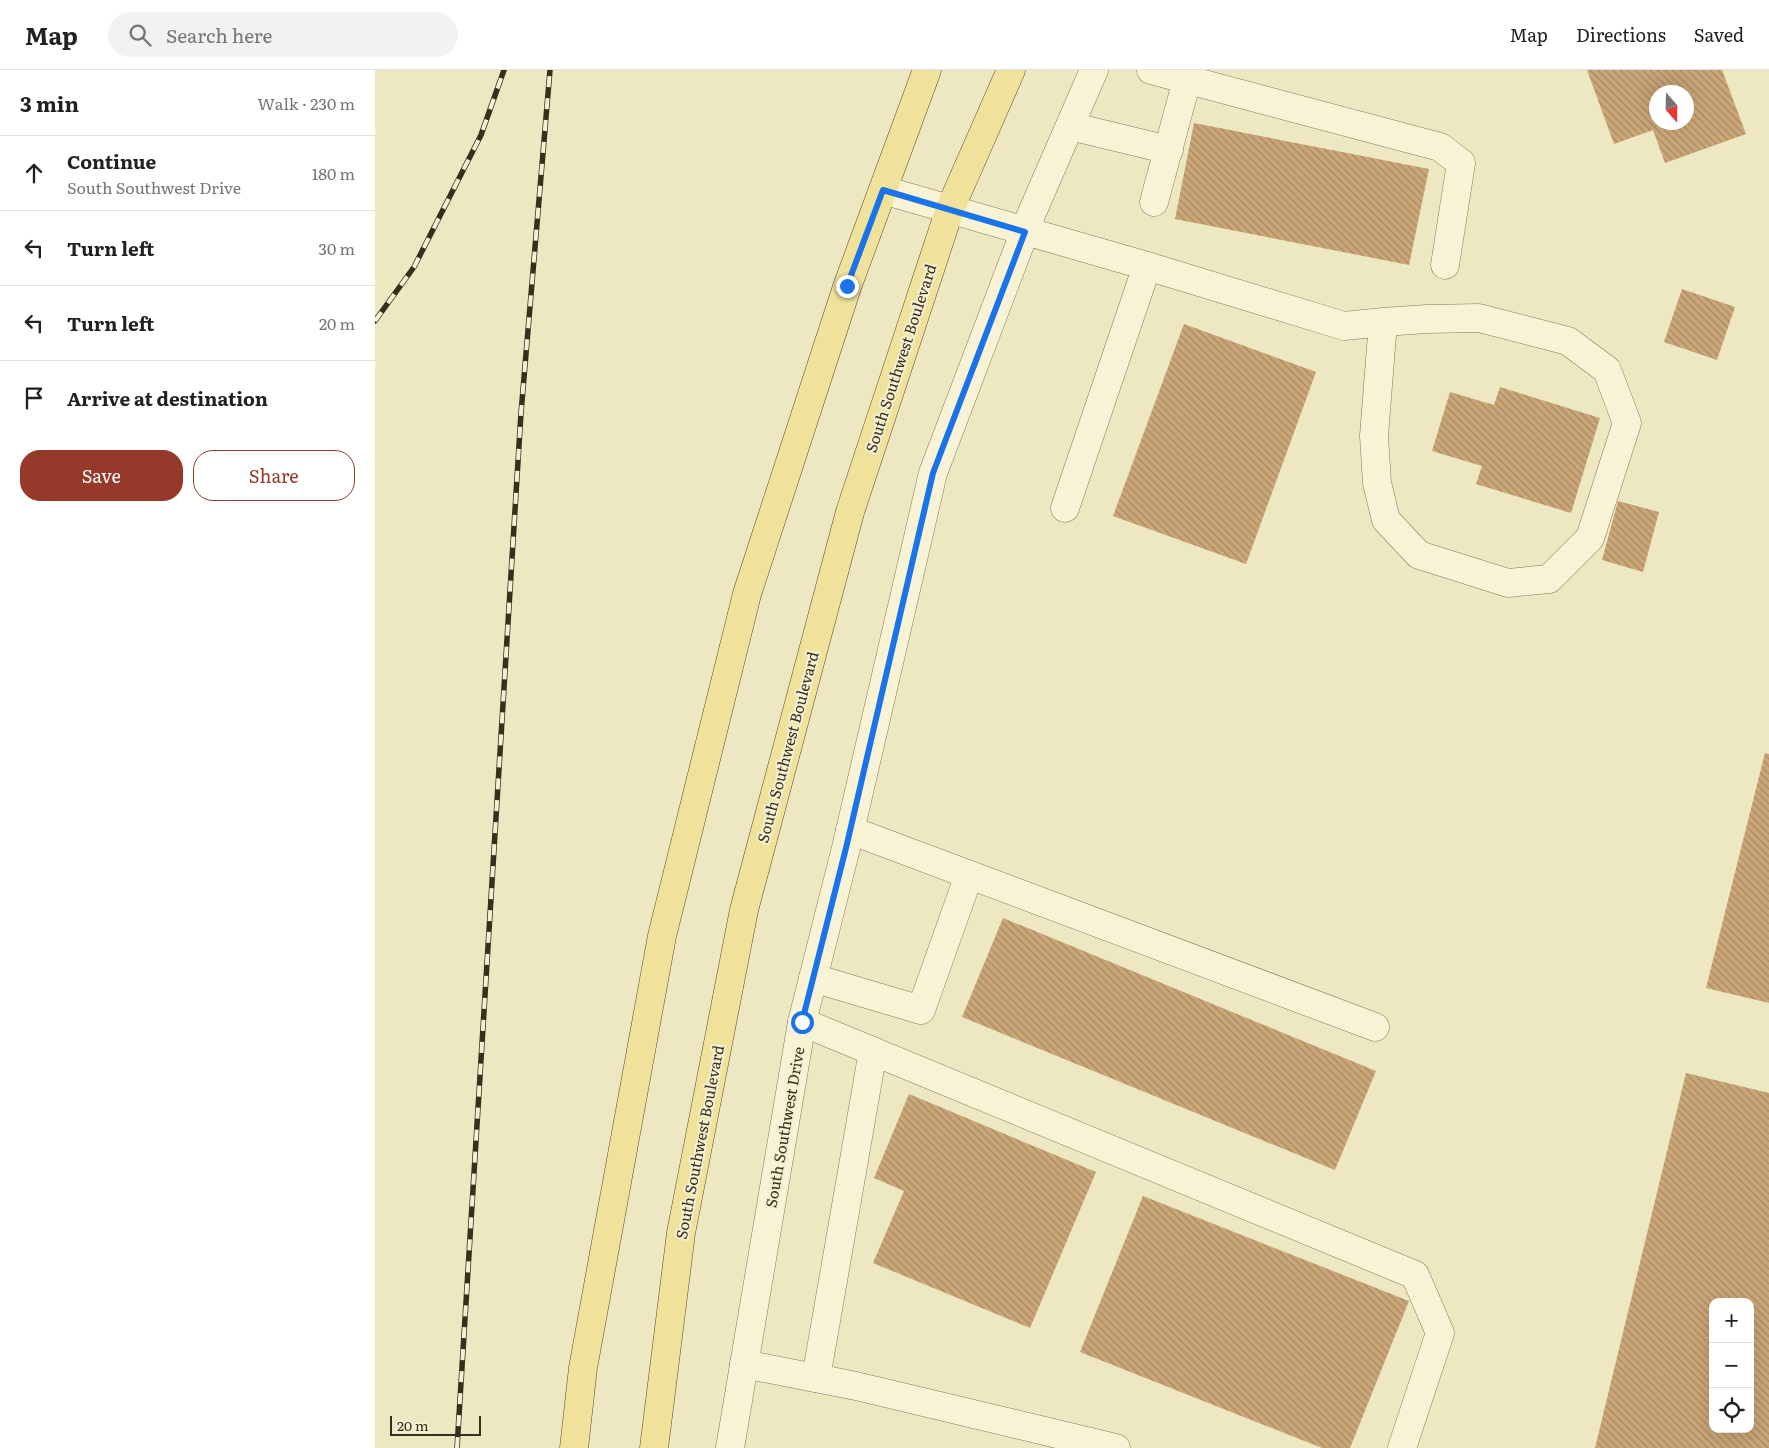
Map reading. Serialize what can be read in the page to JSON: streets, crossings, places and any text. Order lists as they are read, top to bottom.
{
  "streets": {
    "main road": ["South Southwest Boulevard"],
    "street": ["South Southwest Drive"]
  },
  "scale_bar": "20 m",
  "north": "bottom",
  "page": {
    "header": "Map",
    "search": "Search here",
    "nav": ["Map", "Directions", "Saved"],
    "heading": ["3 min", "Walk · 230 m"],
    "list": [
      ["Continue", "South Southwest Drive", "180 m"],
      ["Turn left", "30 m"],
      ["Turn left", "20 m"],
      "Arrive at destination"
    ],
    "buttons": ["Save", "Share"],
    "map_buttons": ["+", "−"],
    "scale": "20 m"
  }
}
